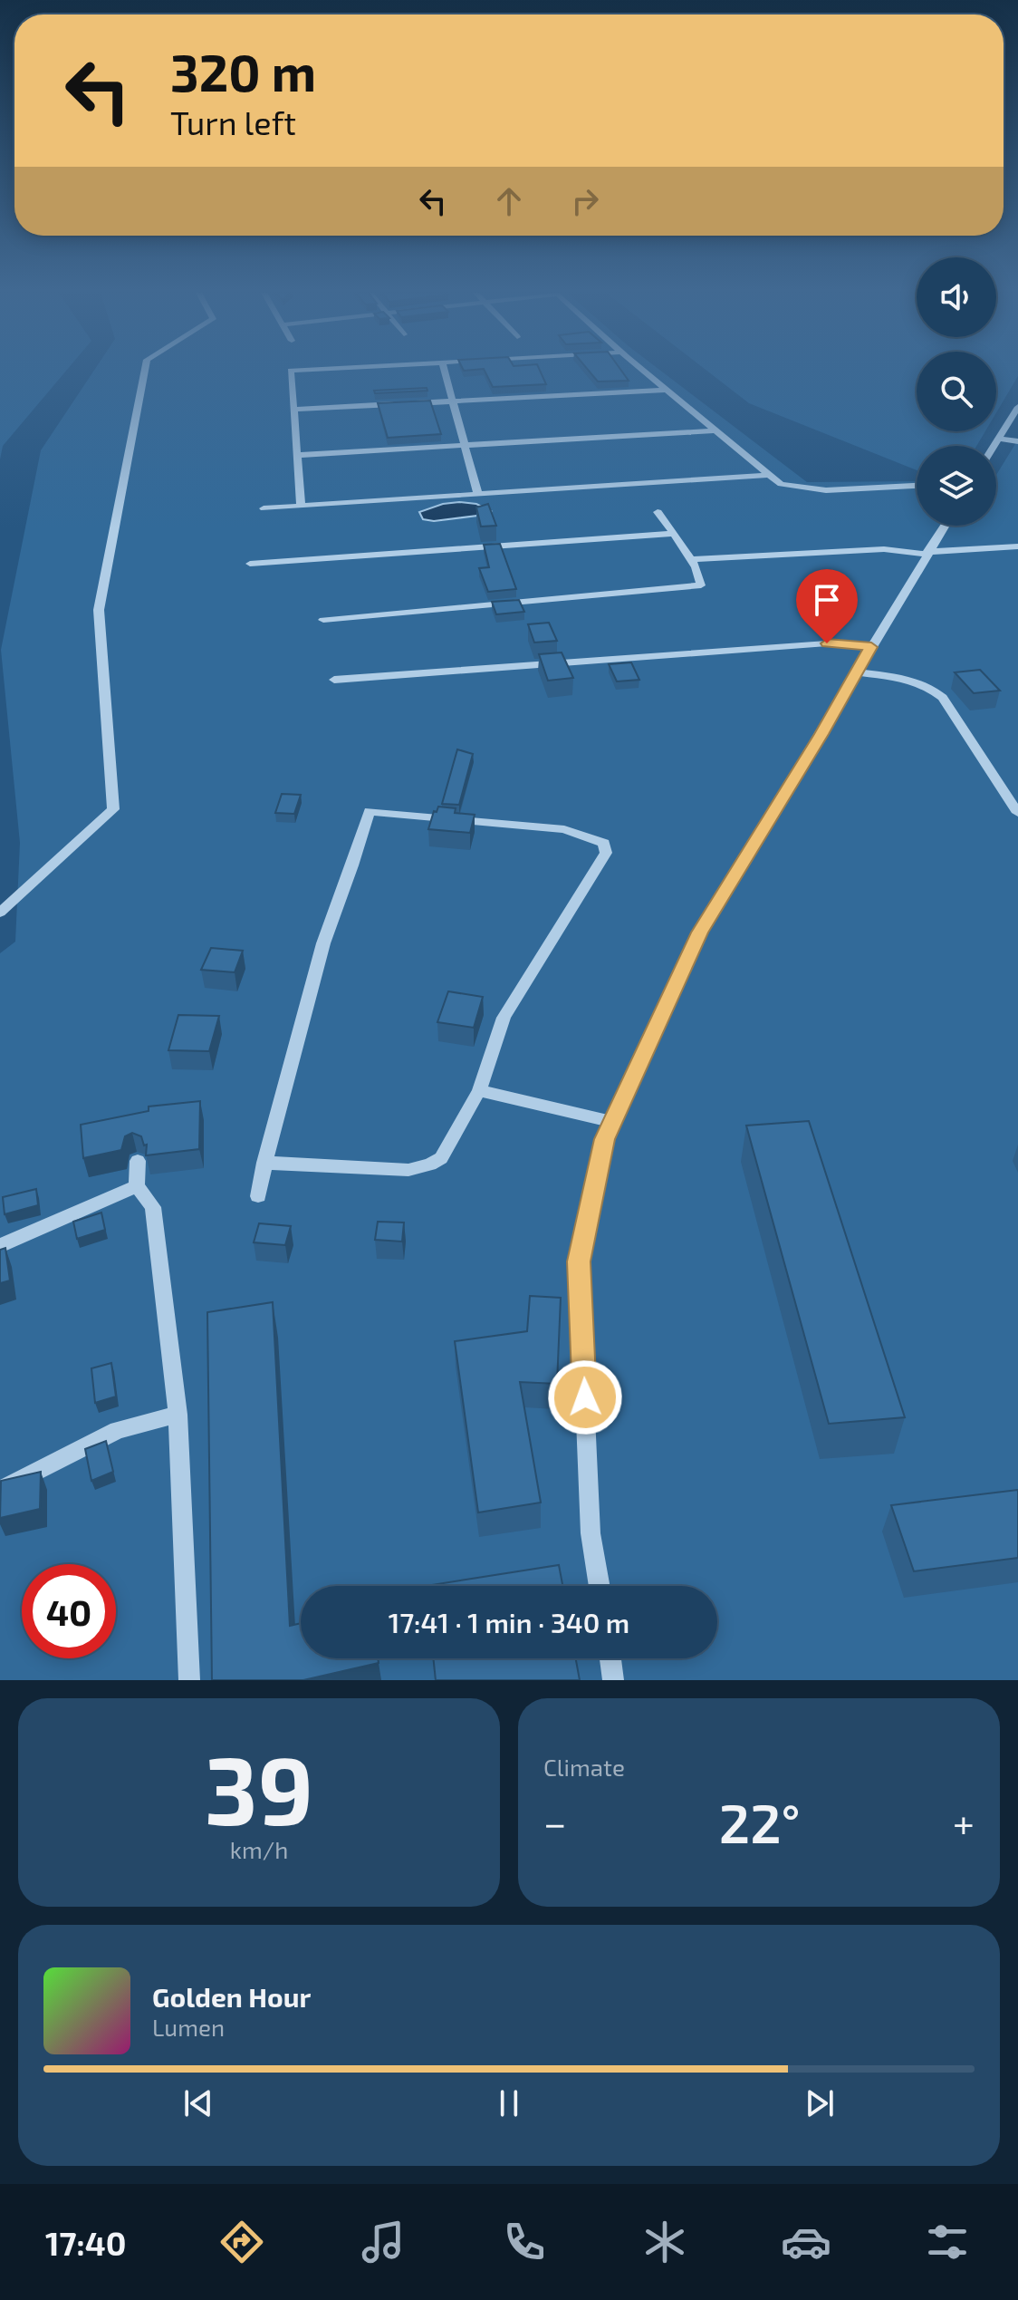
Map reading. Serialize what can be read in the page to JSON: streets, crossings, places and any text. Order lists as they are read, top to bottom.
{
  "page": {
    "turn": ["320 m", "Turn left"],
    "limit": "40",
    "trip": "17:41 · 1 min · 340 m",
    "tile": [
      ["39", "km/h"],
      "Climate"
    ],
    "heat": ["−", "22°", "+"],
    "song": ["Golden Hour", "Lumen"],
    "tabs": "17:40"
  }
}
